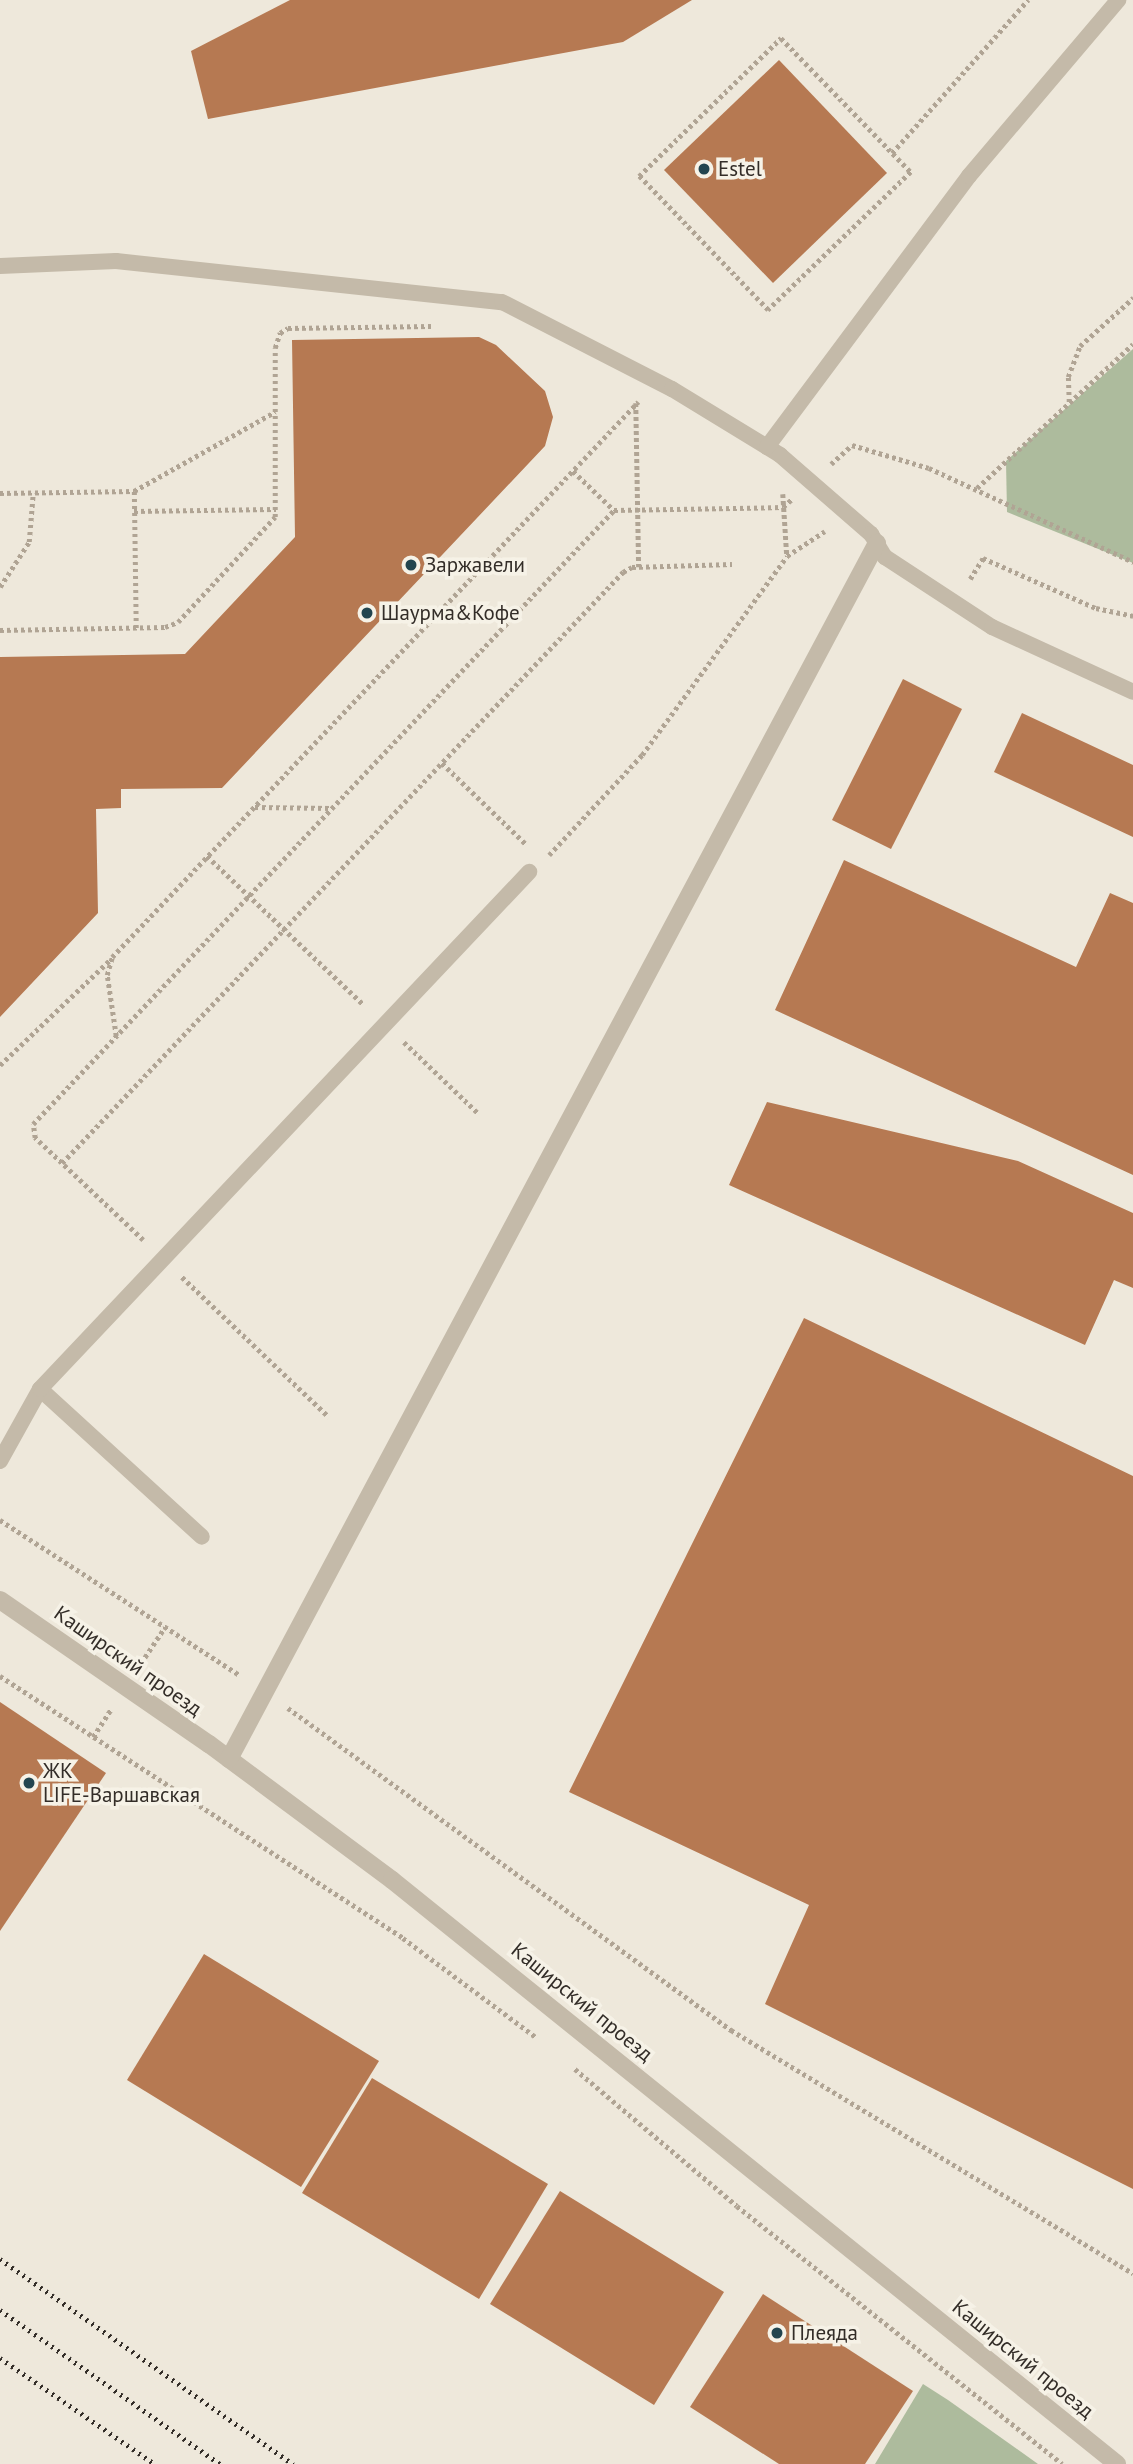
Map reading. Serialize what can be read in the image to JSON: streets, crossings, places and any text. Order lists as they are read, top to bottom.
{
  "streets": {
    "street": ["Каширский проезд"]
  },
  "places": [
    "Estel",
    "Заржавели",
    "Шаурма&Кофе",
    "ЖК LIFE-Варшавская",
    "Плеяда"
  ]
}
